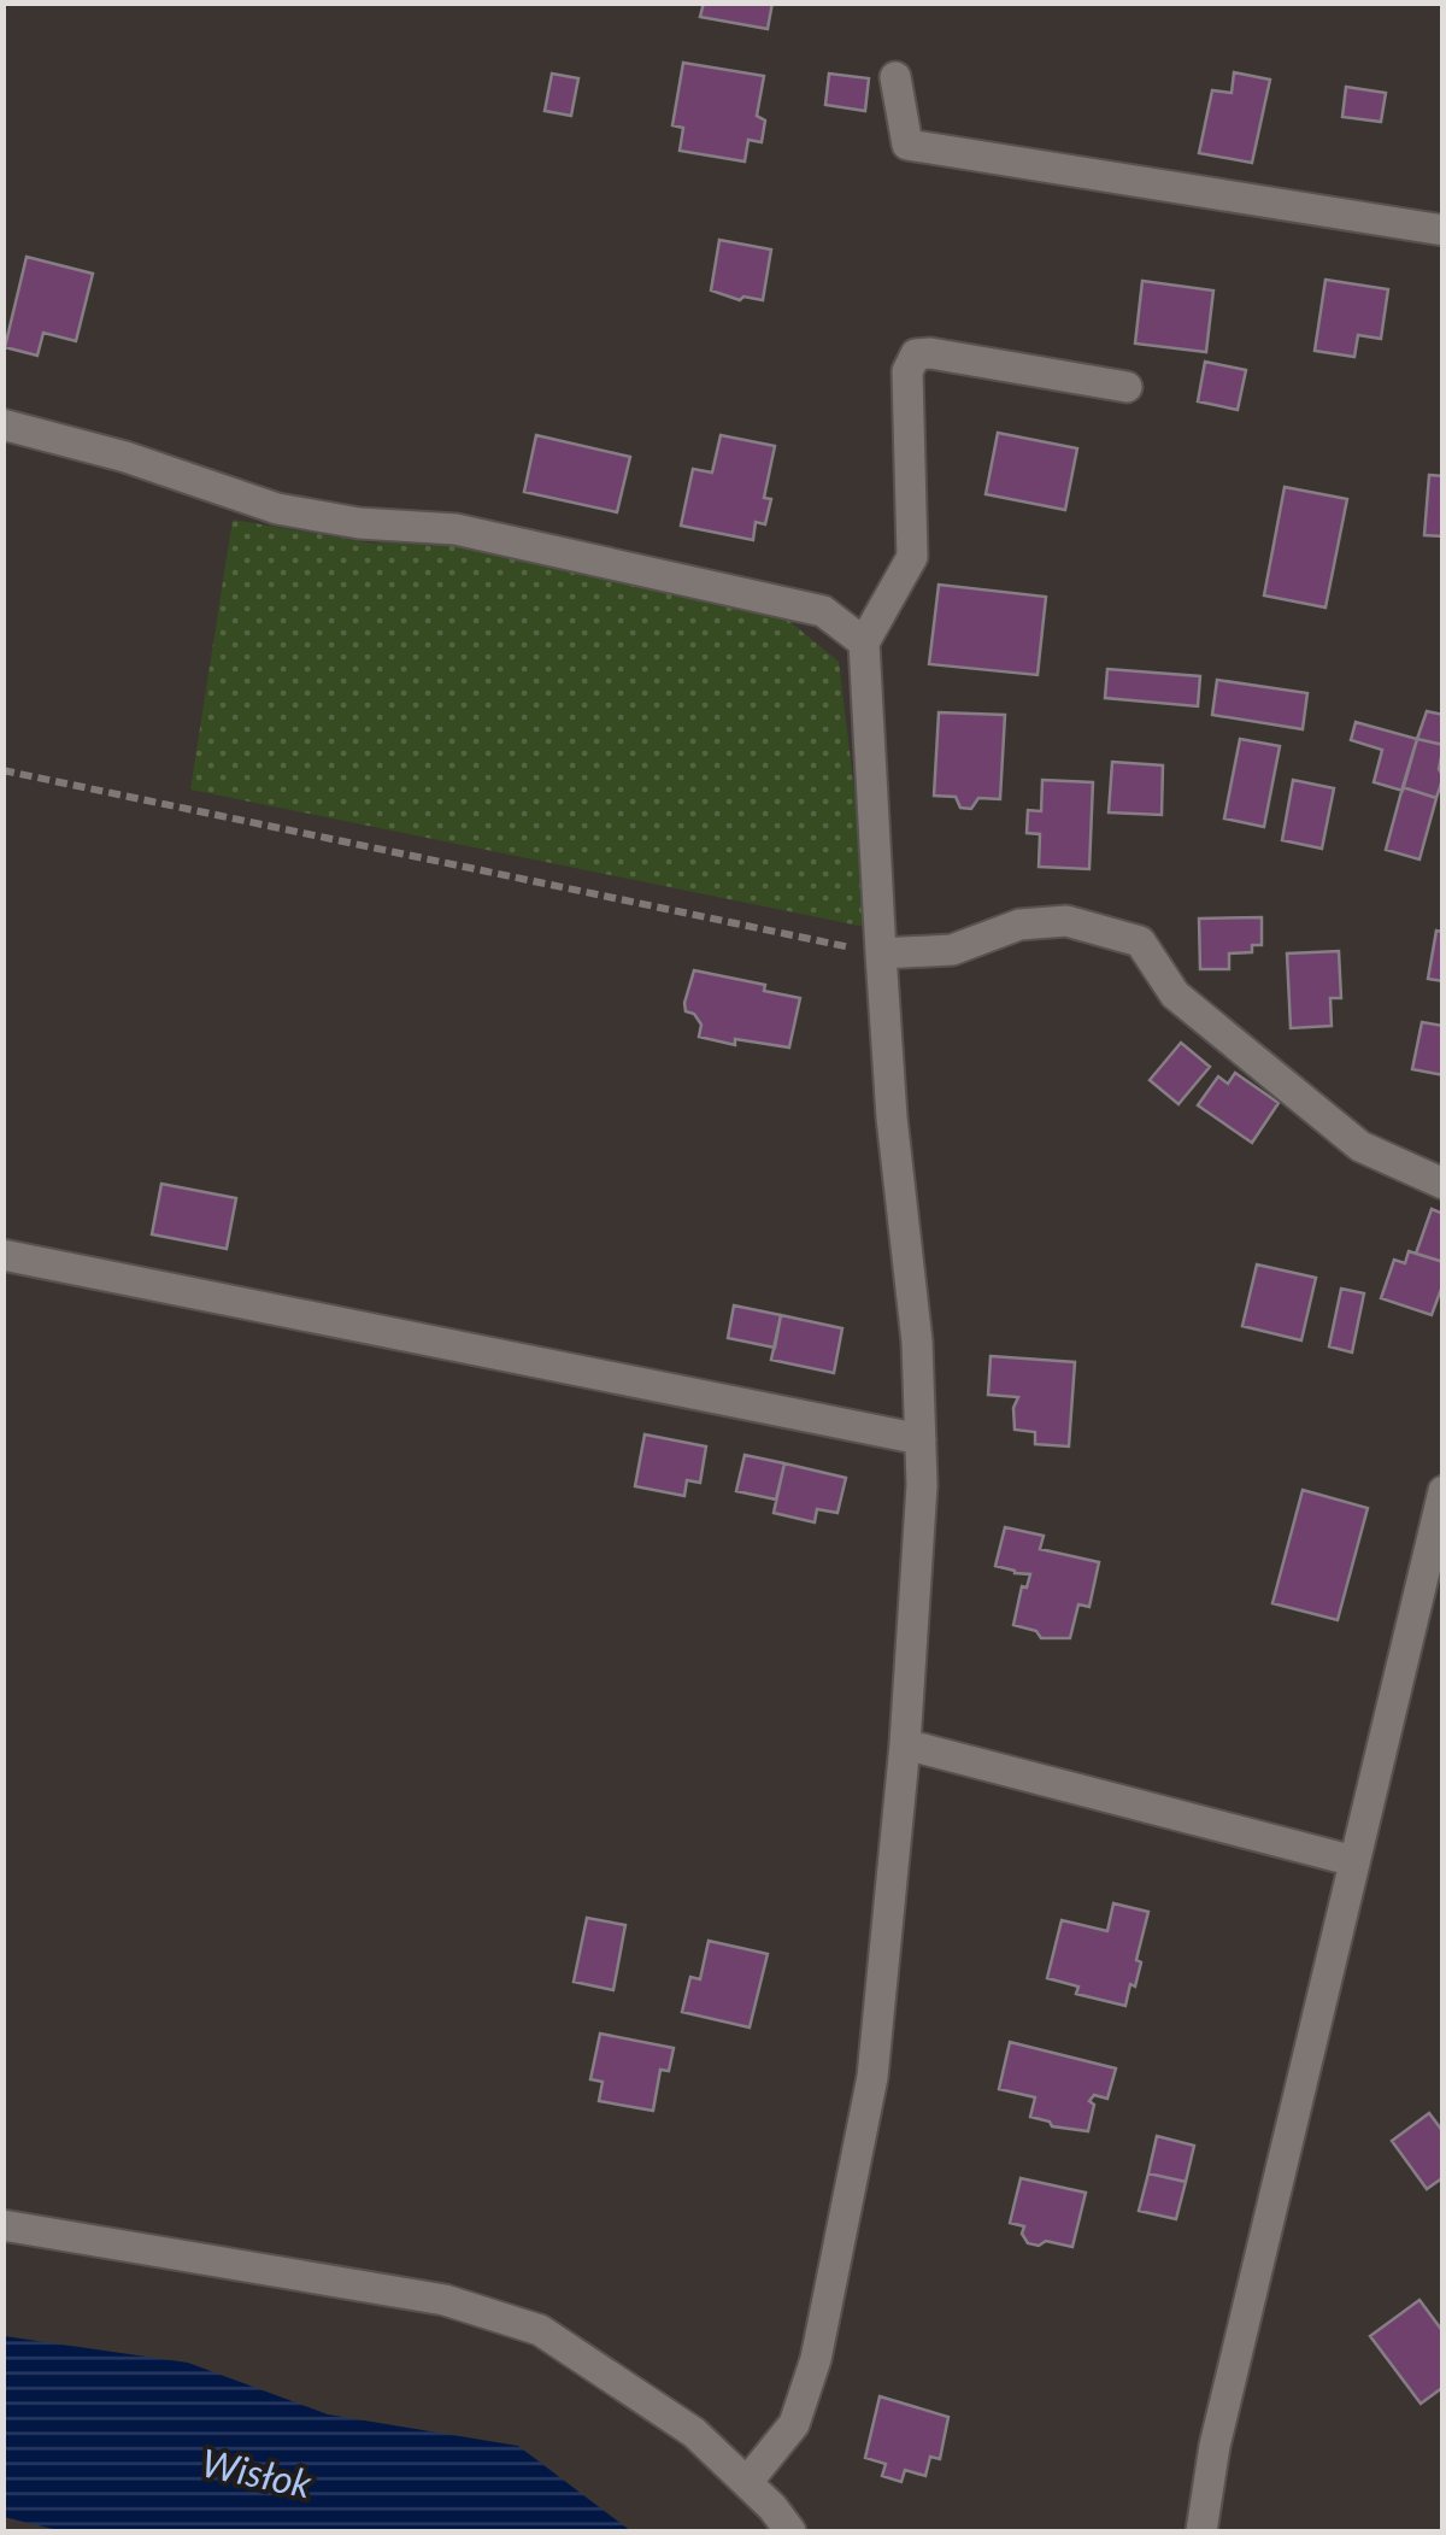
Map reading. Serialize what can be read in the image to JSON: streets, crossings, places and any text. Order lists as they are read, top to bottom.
{
  "water": ["Wisłok"]
}
